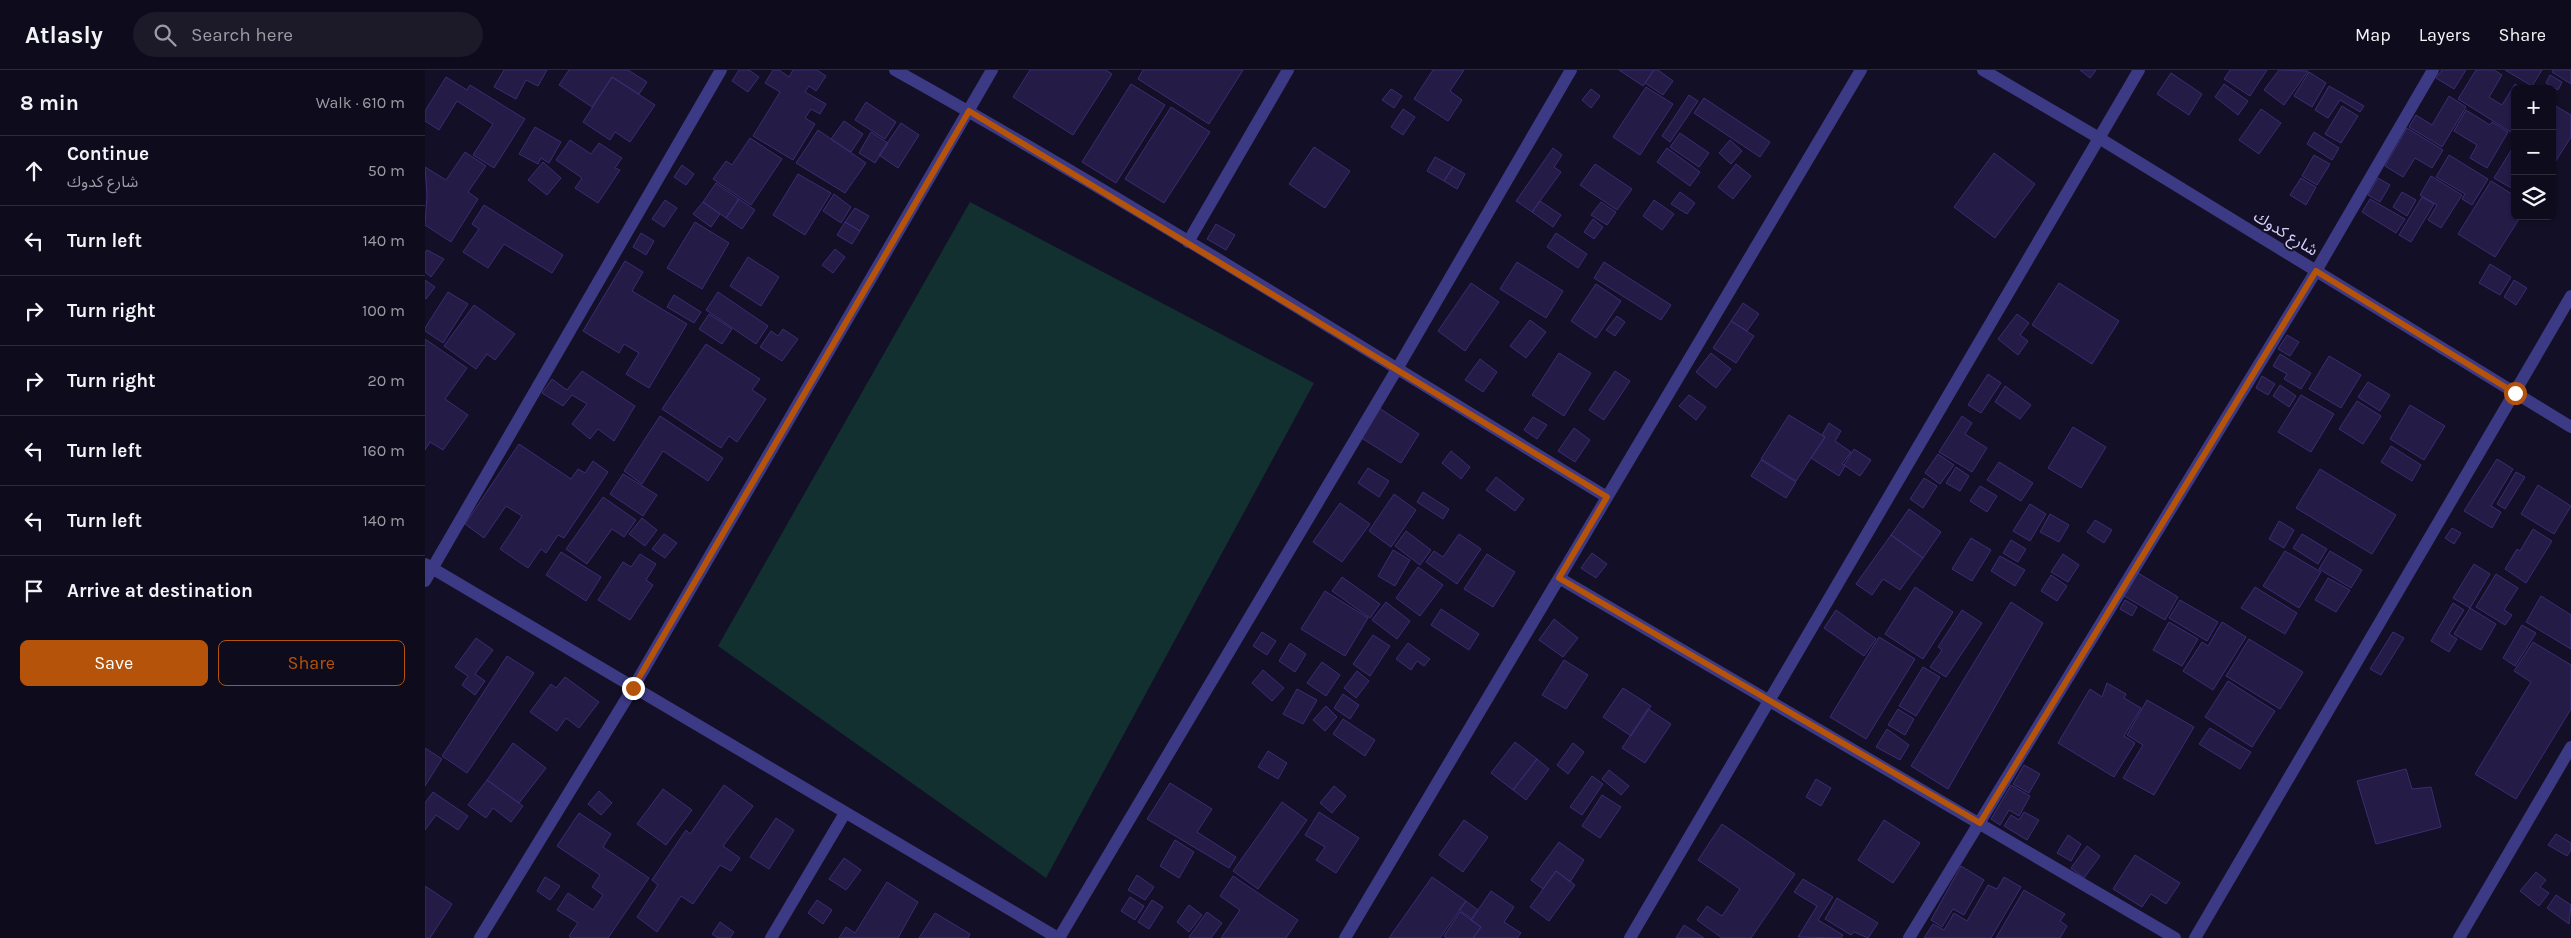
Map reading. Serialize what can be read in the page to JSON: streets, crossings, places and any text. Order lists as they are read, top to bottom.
{
  "streets": {
    "street": ["شارع كدوك"]
  },
  "page": {
    "header": "Atlasly",
    "search": "Search here",
    "nav": ["Map", "Layers", "Share"],
    "heading": ["8 min", "Walk · 610 m"],
    "map_buttons": ["+", "−"],
    "list": [
      ["Continue", "شارع كدوك", "50 m"],
      ["Turn left", "140 m"],
      ["Turn right", "100 m"],
      ["Turn right", "20 m"],
      ["Turn left", "160 m"],
      ["Turn left", "140 m"],
      "Arrive at destination"
    ],
    "buttons": ["Save", "Share"]
  }
}
